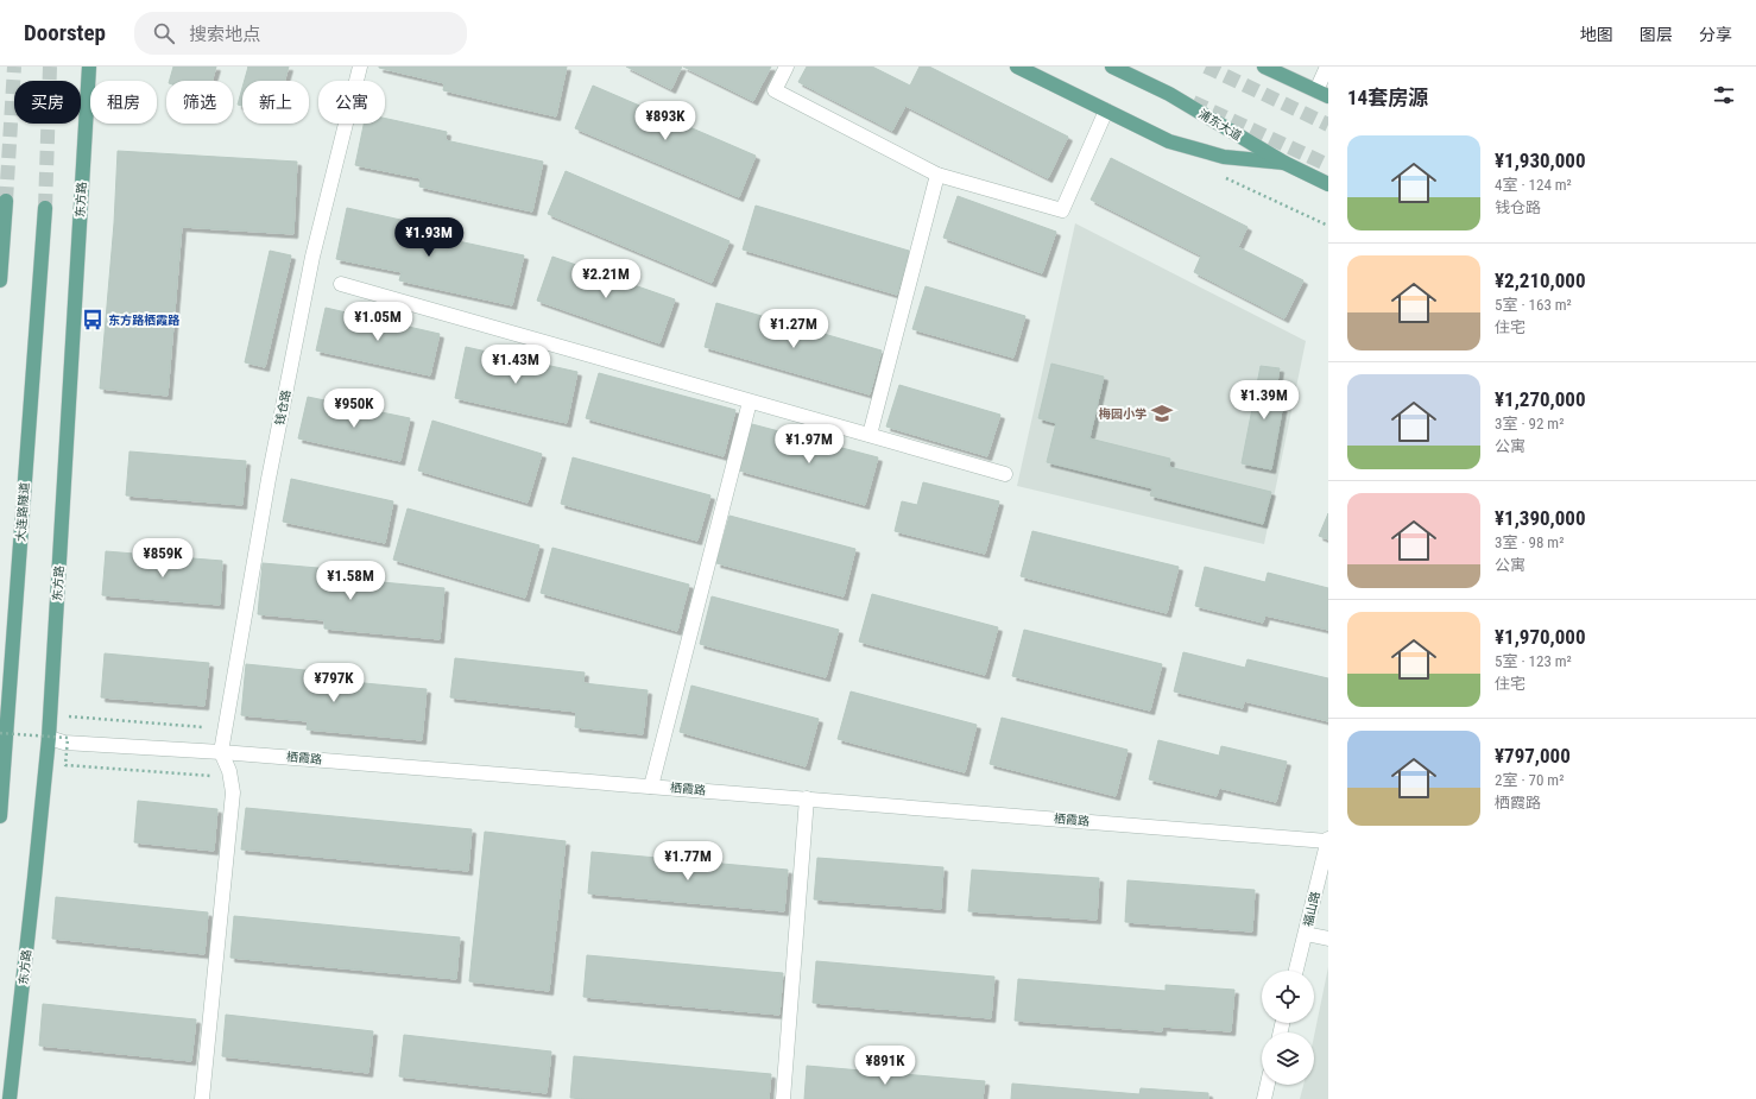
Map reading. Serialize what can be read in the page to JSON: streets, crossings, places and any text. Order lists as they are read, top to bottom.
{
  "streets": {
    "main road": ["浦东大道", "东方路", "大连路隧道"],
    "street": ["钱仓路", "栖霞路", "福山路"]
  },
  "crossings": [
    ["东方路", "栖霞路"],
    ["钱仓路", "栖霞路"],
    ["栖霞路", "福山路"]
  ],
  "places": {
    "bus stop": ["东方路栖霞路"],
    "school or university": ["梅园小学"]
  },
  "page": {
    "header": "Doorstep",
    "search": "搜索地点",
    "nav": ["地图", "图层", "分享"],
    "heading": "14套房源",
    "chip": [
      "买房",
      "租房",
      "筛选",
      "新上",
      "公寓"
    ],
    "price": [
      "¥893K",
      "¥1.93M",
      "¥2.21M",
      "¥1.05M",
      "¥1.27M",
      "¥1.43M",
      "¥1.39M",
      "¥950K",
      "¥1.97M",
      "¥859K",
      "¥1.58M",
      "¥797K",
      "¥1.77M",
      "¥891K"
    ],
    "list": [
      {
        "name": "¥1,930,000",
        "note": "4室 · 124 m² · 钱仓路"
      },
      {
        "name": "¥2,210,000",
        "note": "5室 · 163 m² · 住宅"
      },
      {
        "name": "¥1,270,000",
        "note": "3室 · 92 m² · 公寓"
      },
      {
        "name": "¥1,390,000",
        "note": "3室 · 98 m² · 公寓"
      },
      {
        "name": "¥1,970,000",
        "note": "5室 · 123 m² · 住宅"
      },
      {
        "name": "¥797,000",
        "note": "2室 · 70 m² · 栖霞路"
      }
    ]
  }
}
